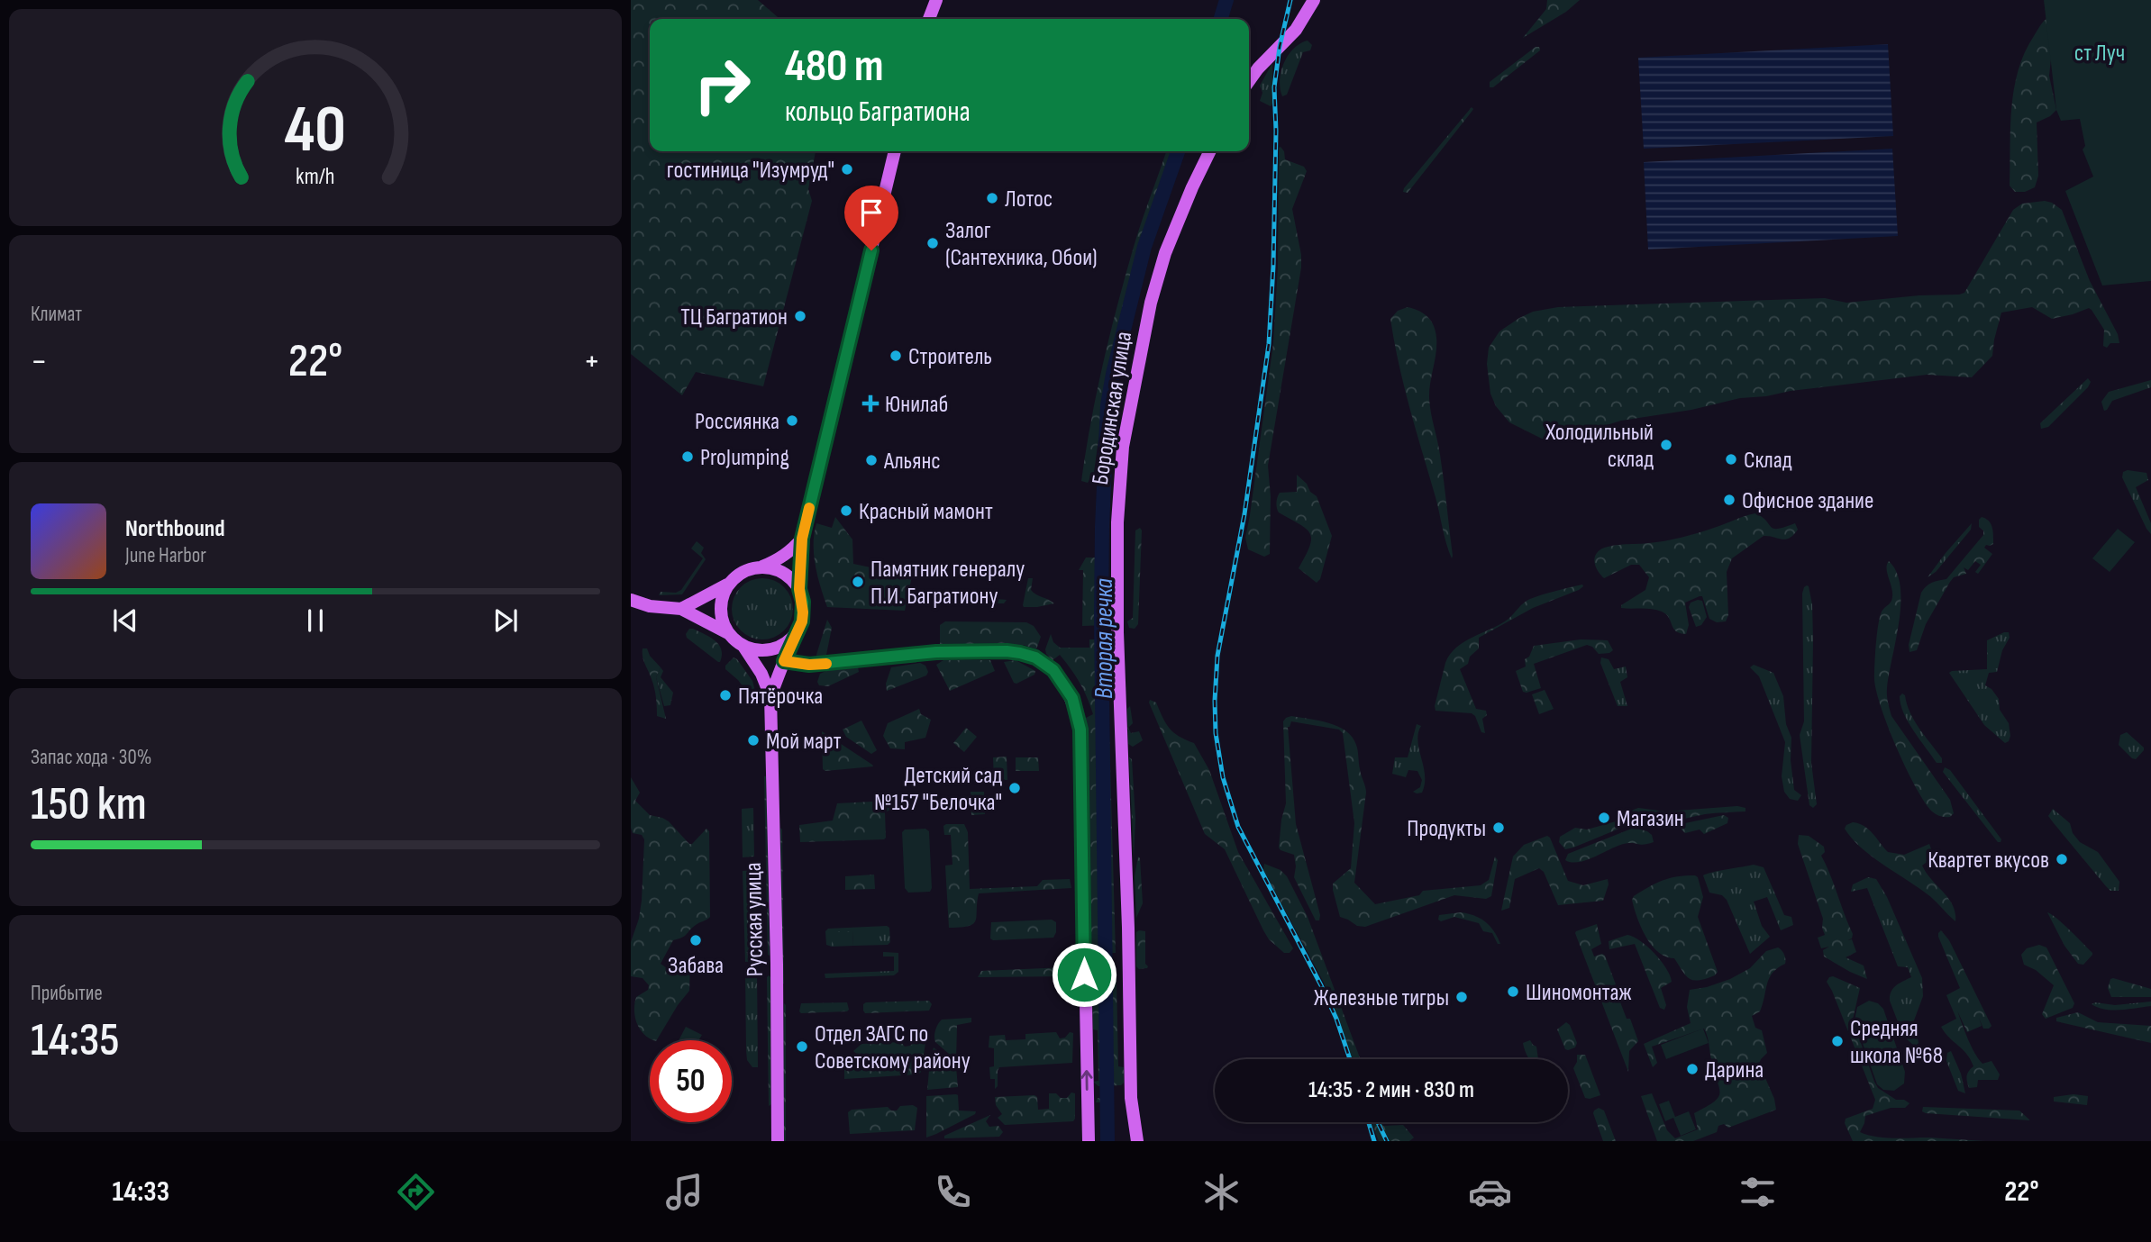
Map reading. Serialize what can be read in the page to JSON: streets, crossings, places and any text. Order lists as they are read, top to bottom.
{
  "streets": {
    "main road": ["Бородинская улица", "Русская улица"]
  },
  "water": ["Вторая речка"],
  "parks": ["ст Луч"],
  "places": {
    "other": [
      "гостиница \"Изумруд\"",
      "Лотос",
      "Залог (Сантехника, Обои)",
      "ТЦ Багратион",
      "Строитель",
      "Россиянка",
      "Холодильный склад",
      "ProJumping",
      "Склад",
      "Альянс",
      "Офисное здание",
      "Красный мамонт",
      "Памятник генералу П.И. Багратиону",
      "Пятёрочка",
      "Мой март",
      "Детский сад №157 \"Белочка\"",
      "Магазин",
      "Продукты",
      "Квартет вкусов",
      "Забава",
      "Шиномонтаж",
      "Железные тигры",
      "Средняя школа №68",
      "Отдел ЗАГС по Советскому району",
      "Дарина"
    ],
    "health": ["Юнилаб"]
  },
  "page": {
    "turn": ["480 m", "кольцо Багратиона"],
    "tile": [
      "Климат",
      ["Запас хода · 30%", "150 km"],
      ["Прибытие", "14:35"]
    ],
    "heat": ["−", "22°", "+"],
    "song": ["Northbound", "June Harbor"],
    "limit": "50",
    "trip": "14:35 · 2 мин · 830 m",
    "tabs": ["14:33", "22°"],
    "gauge": ["40", "km/h"]
  }
}
